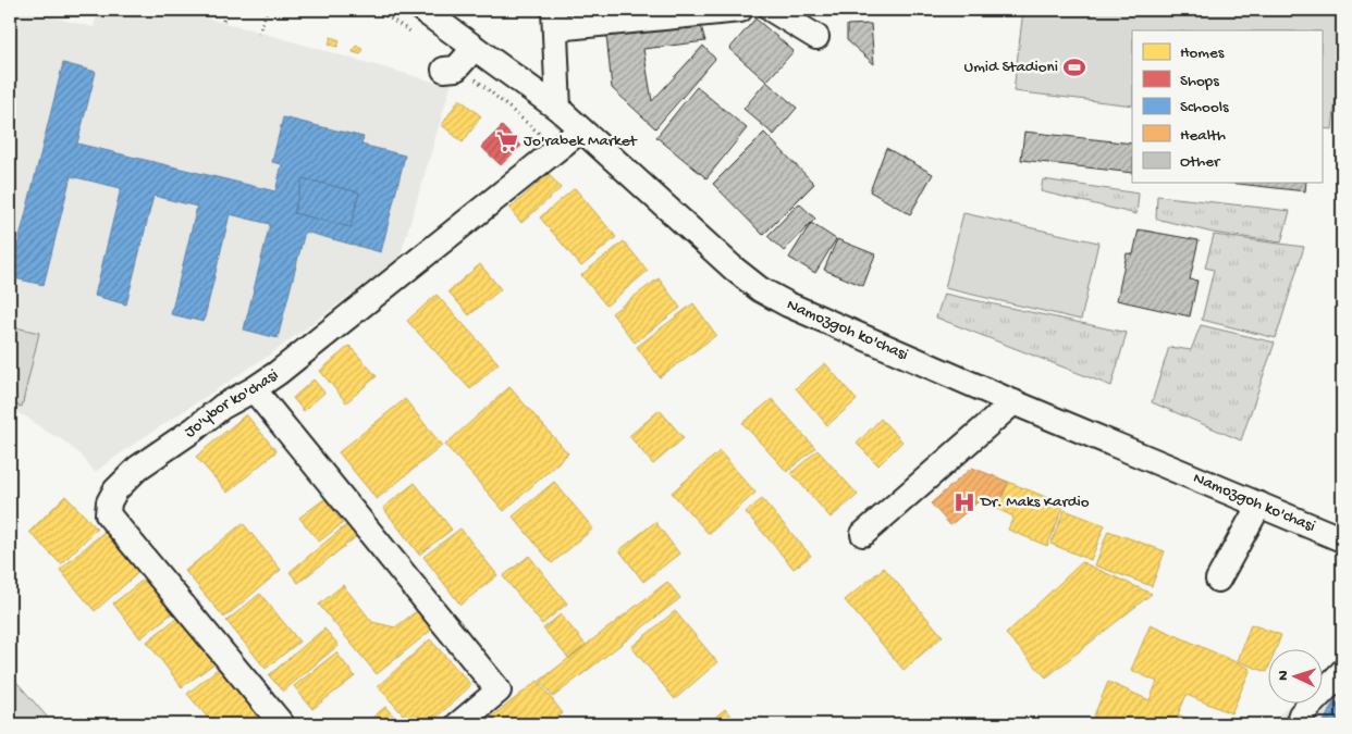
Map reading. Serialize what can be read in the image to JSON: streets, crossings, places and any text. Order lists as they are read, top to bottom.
{
  "streets": {
    "street": ["Namozgoh ko'chasi", "Jo'ybor ko'chasi"]
  },
  "crossings": [
    ["Namozgoh ko'chasi", "Jo'ybor ko'chasi"]
  ],
  "places": {
    "sports": ["Umid Stadioni"],
    "supermarket": ["Jo'rabek Market"],
    "hospital": ["Dr. Maks Kardio"]
  },
  "legend": [
    "Homes",
    "Shops",
    "Schools",
    "Health",
    "Other"
  ],
  "north": "left"
}
